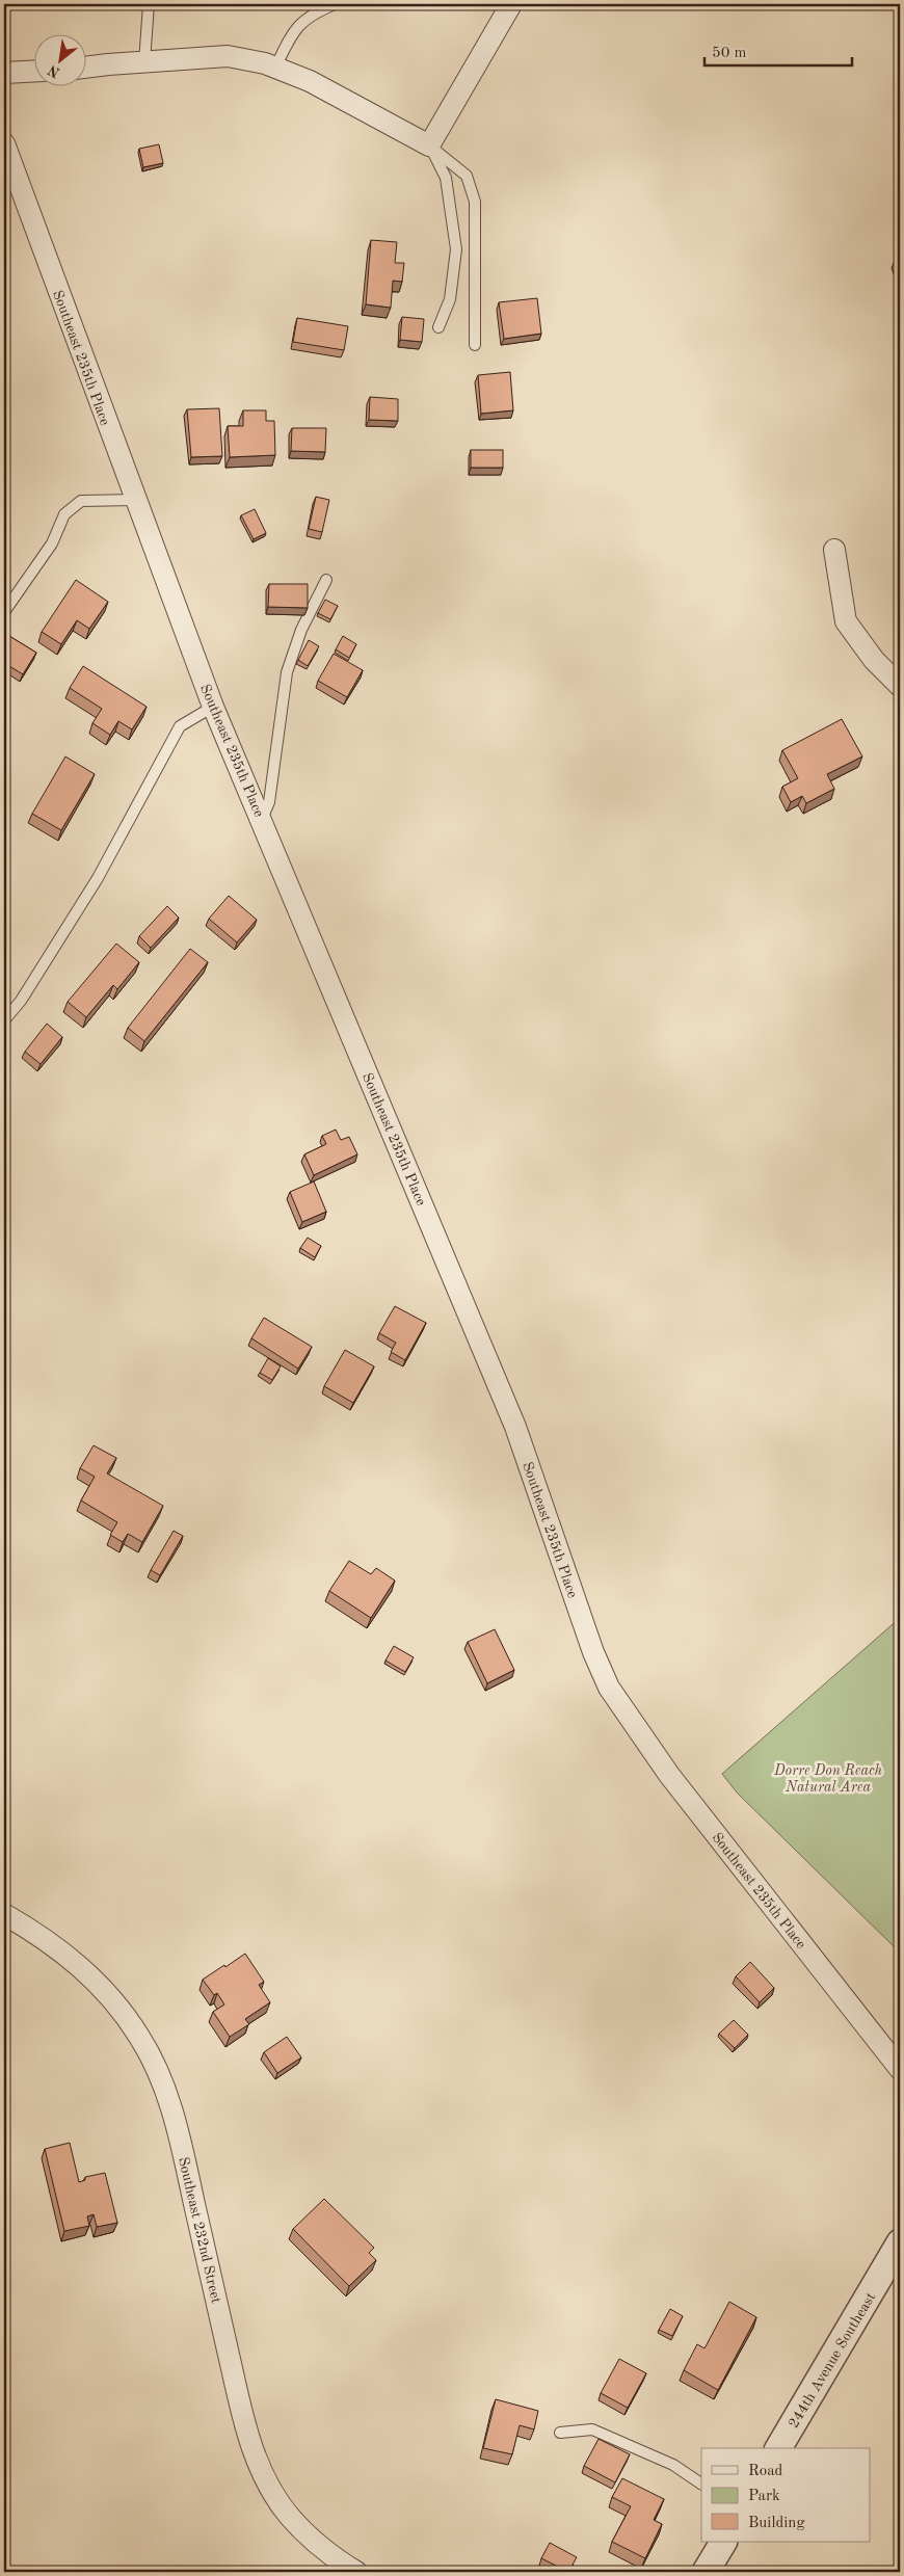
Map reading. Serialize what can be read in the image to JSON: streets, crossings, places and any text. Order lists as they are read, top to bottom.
{
  "streets": {
    "street": ["Southeast 235th Place", "Southeast 232nd Street", "244th Avenue Southeast"]
  },
  "parks": ["Dorre Don Reach Natural Area"],
  "legend": ["Road", "Park", "Building"],
  "scale_bar": "50 m",
  "north": "bottom left"
}
